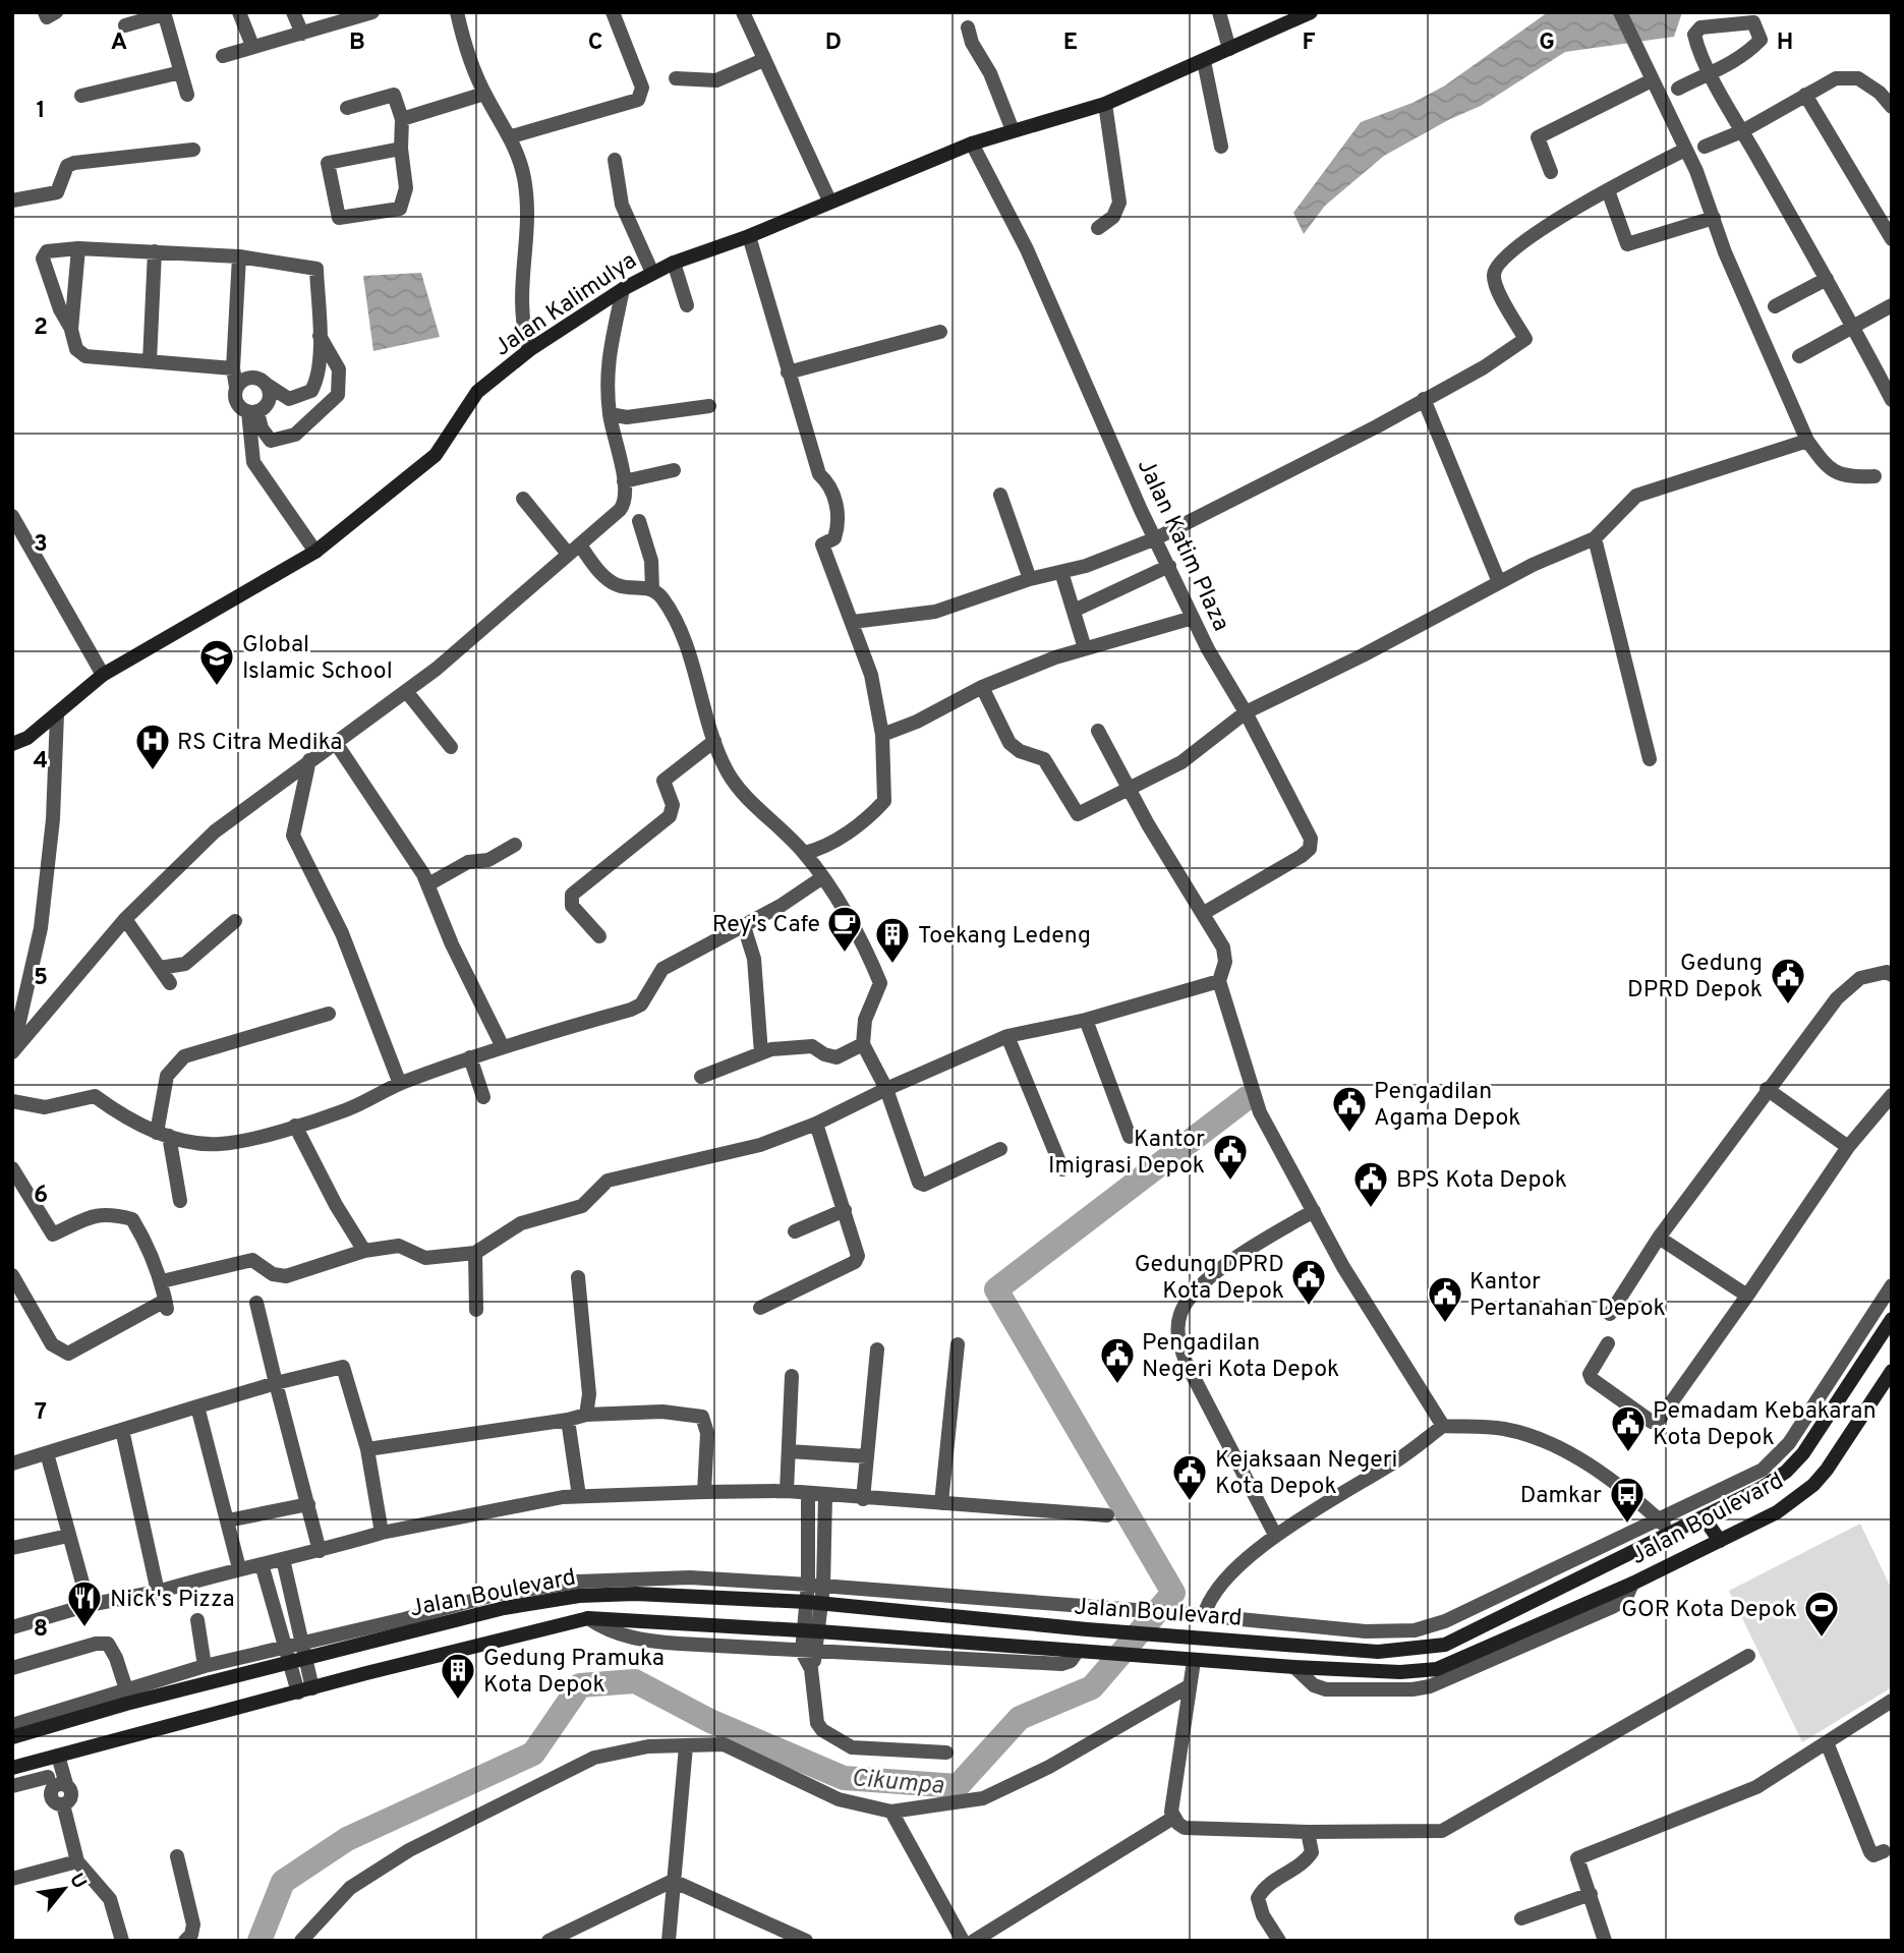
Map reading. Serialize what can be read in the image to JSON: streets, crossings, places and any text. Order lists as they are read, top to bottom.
{
  "streets": {
    "main road": ["Jalan Kalimulya", "Jalan Boulevard"],
    "street": ["Jalan Katim Plaza"]
  },
  "crossings": [
    ["Jalan Kalimulya", "Jalan Katim Plaza"]
  ],
  "water": ["Cikumpa"],
  "places": {
    "school or university": ["Global Islamic School"],
    "hospital": ["RS Citra Medika"],
    "cafe": ["Rey's Cafe"],
    "building": ["Toekang Ledeng", "Gedung Pramuka Kota Depok"],
    "public building": [
      "Gedung DPRD Depok",
      "Pengadilan Agama Depok",
      "Kantor Imigrasi Depok",
      "BPS Kota Depok",
      "Gedung DPRD Kota Depok",
      "Kantor Pertanahan Depok",
      "Pengadilan Negeri Kota Depok",
      "Pemadam Kebakaran Kota Depok",
      "Kejaksaan Negeri Kota Depok"
    ],
    "bus stop": ["Damkar"],
    "restaurant": ["Nick's Pizza"],
    "sports": ["GOR Kota Depok"]
  },
  "north": "top right",
  "grid": {
    "columns": [
      "A",
      "B",
      "C",
      "D",
      "E",
      "F",
      "G",
      "H"
    ],
    "rows": [
      "1",
      "2",
      "3",
      "4",
      "5",
      "6",
      "7",
      "8"
    ]
  }
}
